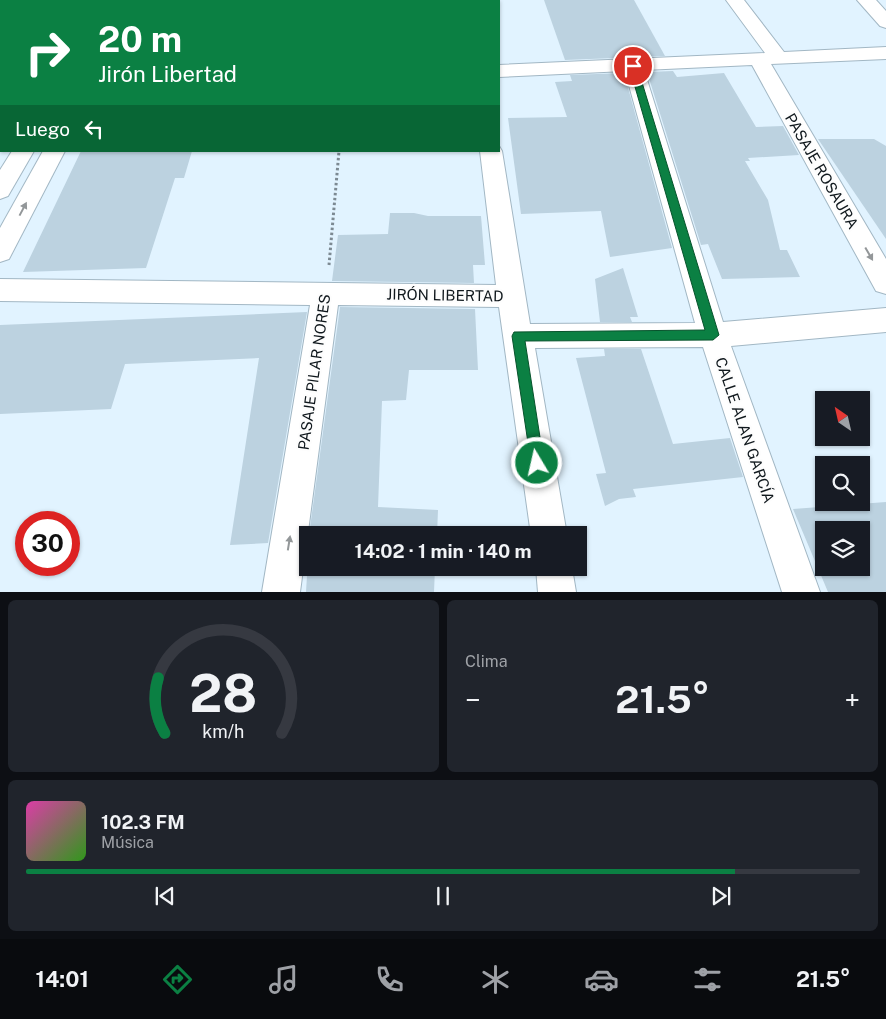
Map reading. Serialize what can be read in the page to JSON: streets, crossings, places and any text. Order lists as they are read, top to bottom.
{
  "streets": {
    "street": [
      "PASAJE ROSAURA",
      "JIRÓN LIBERTAD",
      "PASAJE PILAR NORES",
      "CALLE ALAN GARCÍA"
    ]
  },
  "crossings": [
    ["JIRÓN LIBERTAD", "PASAJE PILAR NORES"]
  ],
  "one_way": ["PASAJE ROSAURA", "PASAJE PILAR NORES"],
  "north": "top left",
  "page": {
    "turn": ["20 m", "Jirón Libertad"],
    "then": "Luego",
    "limit": "30",
    "trip": "14:02 · 1 min · 140 m",
    "tile": "Clima",
    "heat": ["−", "21.5°", "+"],
    "song": ["102.3 FM", "Música"],
    "tabs": ["14:01", "21.5°"],
    "gauge": ["28", "km/h"]
  }
}
